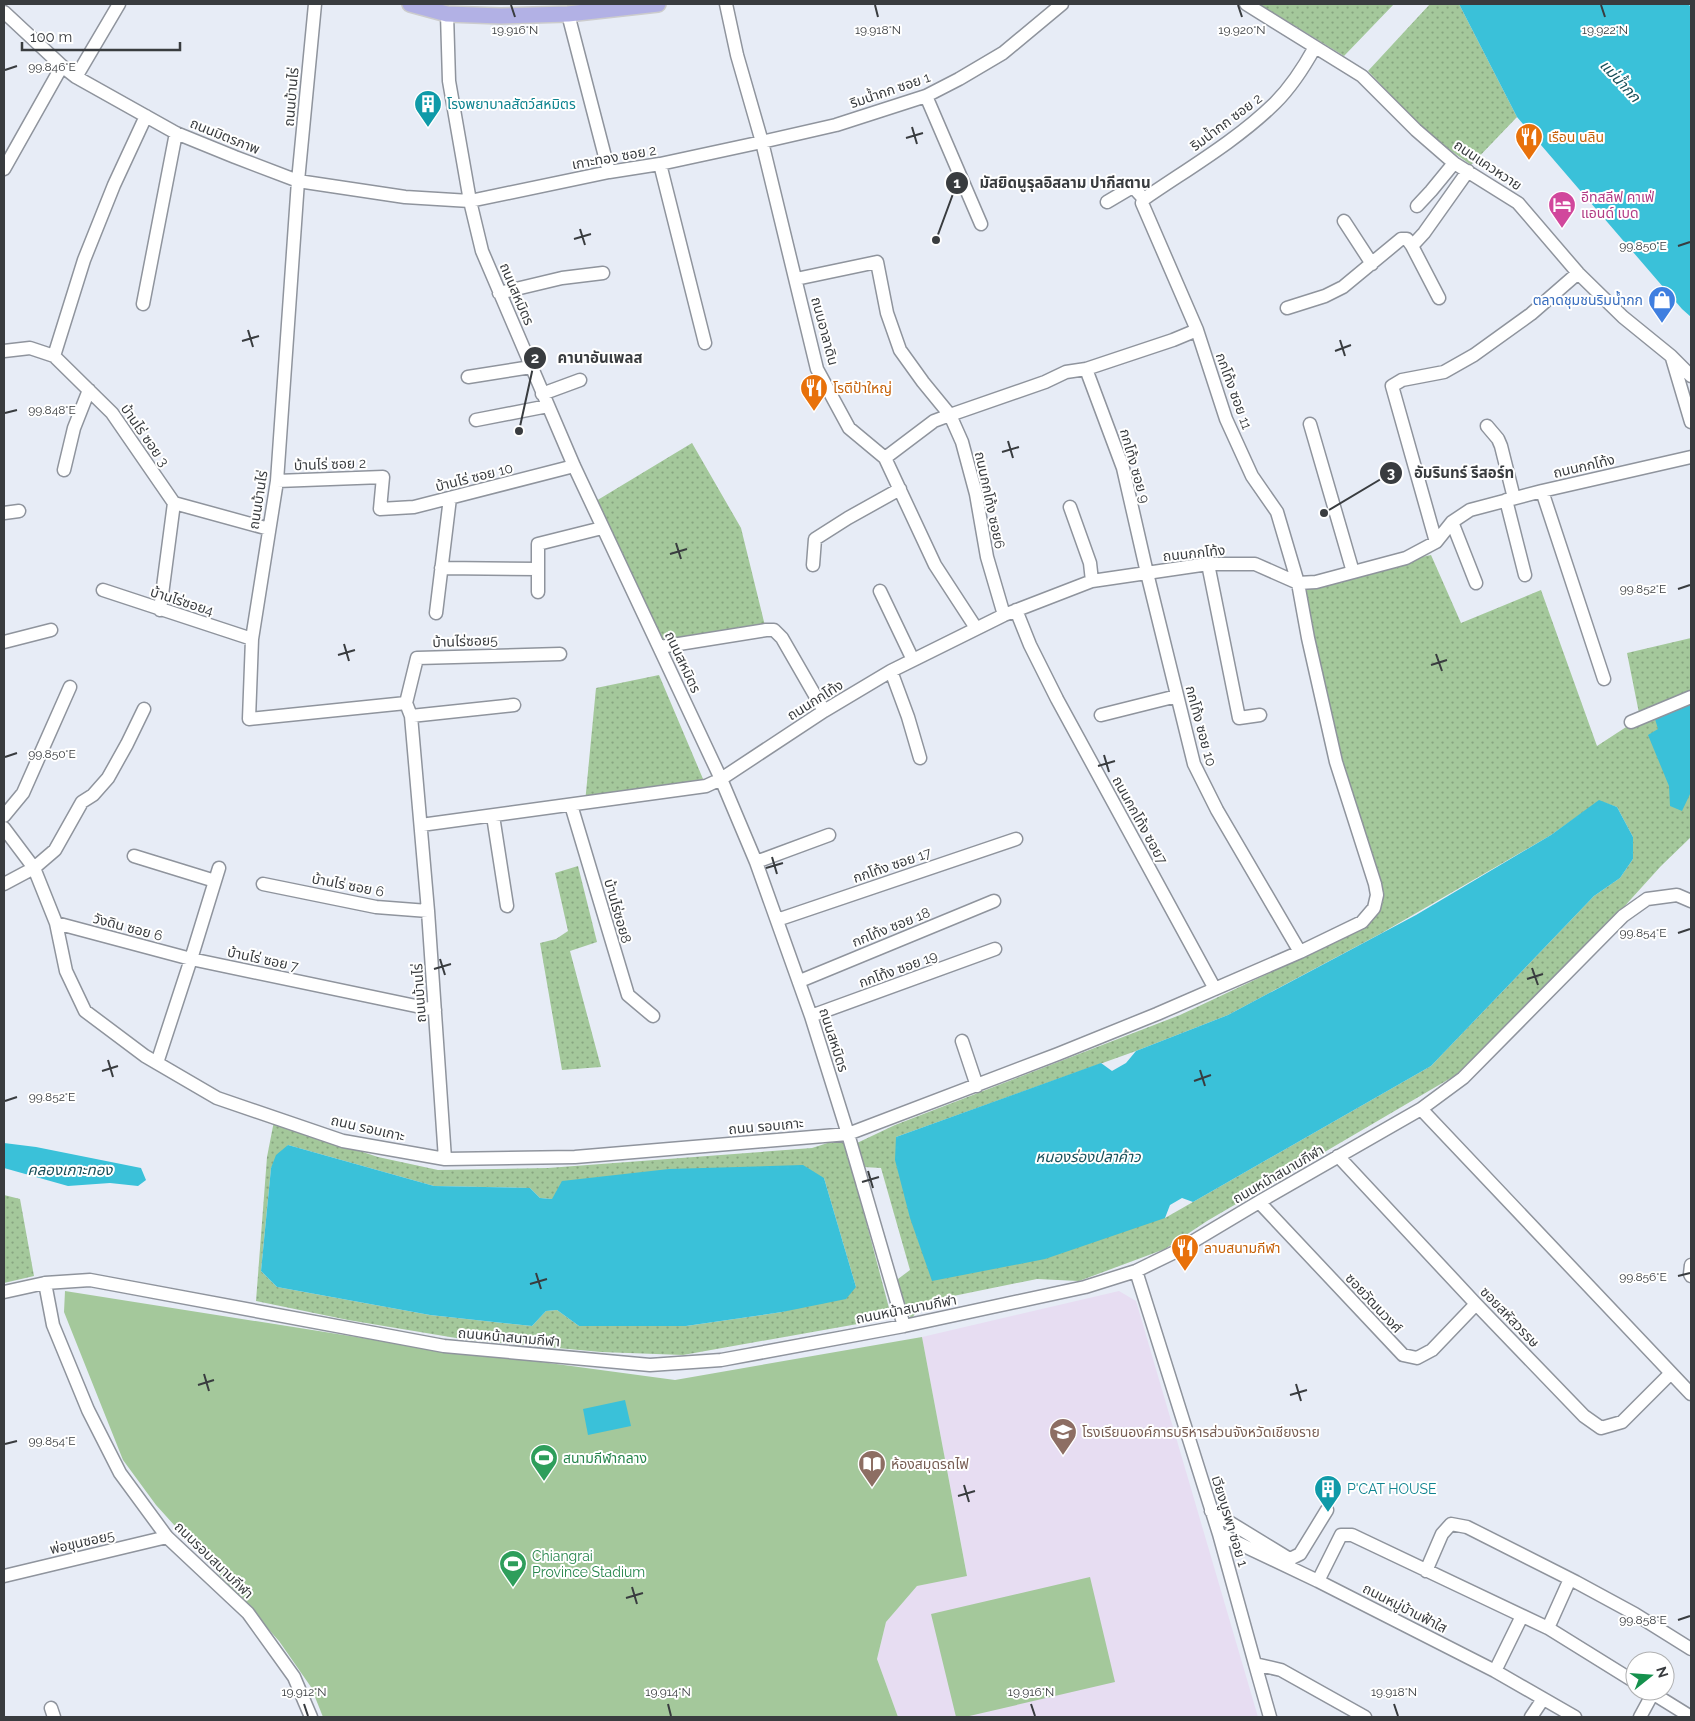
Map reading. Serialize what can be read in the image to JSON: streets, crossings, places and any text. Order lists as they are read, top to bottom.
{
  "streets": {
    "street": [
      "ริมน้ำกก ซอย 1",
      "ถนนบ้านไร่",
      "ริมน้ำกก ซอย 2",
      "ถนนมิตรภาพ",
      "เกาะทอง ซอย 2",
      "ถนนแควหวาย",
      "ถนนสหมิตร",
      "ถนนอาลาดิน",
      "กกโท้ง ซอย 11",
      "บ้านไร่ ซอย 3",
      "บ้านไร่ ซอย 2",
      "กกโท้ง ซอย 9",
      "ถนนกกโท้ง",
      "บ้านไร่ ซอย 10",
      "ถนนกกโท้ง ซอย6",
      "บ้านไร่ซอย4",
      "บ้านไร่ซอย5",
      "กกโท้ง ซอย 10",
      "ถนนกกโท้ง ซอย7",
      "กกโท้ง ซอย 17",
      "บ้านไร่ ซอย 6",
      "บ้านไร่ซอย8",
      "วังดิน ซอย 6",
      "กกโท้ง ซอย 18",
      "บ้านไร่ ซอย 7",
      "กกโท้ง ซอย 19",
      "ถนน รอบเกาะ",
      "ถนนหน้าสนามกีฬา",
      "ซอยวัฒนวงศ์",
      "ซอยสหัสวรรษ",
      "เวียงบูรพา ซอย 1",
      "พ่อขุนซอย5",
      "ถนนรอบสนามกีฬา",
      "ถนนหมู่บ้านฟ้าใส"
    ]
  },
  "crossings": [
    ["ริมน้ำกก ซอย 1", "เกาะทอง ซอย 2"],
    ["ริมน้ำกก ซอย 1", "ถนนอาลาดิน"],
    ["ถนนบ้านไร่", "ถนนมิตรภาพ"],
    ["ถนนบ้านไร่", "บ้านไร่ ซอย 2"],
    ["ถนนบ้านไร่", "บ้านไร่ซอย4"],
    ["ถนนบ้านไร่", "บ้านไร่ซอย5"],
    ["ถนนบ้านไร่", "บ้านไร่ ซอย 6"],
    ["ถนนบ้านไร่", "บ้านไร่ ซอย 7"],
    ["ถนนบ้านไร่", "ถนน รอบเกาะ"],
    ["ริมน้ำกก ซอย 2", "ถนนแควหวาย"],
    ["ริมน้ำกก ซอย 2", "กกโท้ง ซอย 11"],
    ["ถนนมิตรภาพ", "เกาะทอง ซอย 2"],
    ["ถนนมิตรภาพ", "ถนนสหมิตร"],
    ["เกาะทอง ซอย 2", "ถนนสหมิตร"],
    ["เกาะทอง ซอย 2", "ถนนอาลาดิน"],
    ["ถนนสหมิตร", "ถนนกกโท้ง"],
    ["ถนนสหมิตร", "บ้านไร่ ซอย 10"],
    ["ถนนสหมิตร", "กกโท้ง ซอย 17"],
    ["ถนนสหมิตร", "กกโท้ง ซอย 18"],
    ["ถนนสหมิตร", "กกโท้ง ซอย 19"],
    ["ถนนสหมิตร", "ถนน รอบเกาะ"],
    ["ถนนสหมิตร", "ถนนหน้าสนามกีฬา"],
    ["ถนนอาลาดิน", "ถนนกกโท้ง"],
    ["ถนนอาลาดิน", "ถนนกกโท้ง ซอย6"],
    ["กกโท้ง ซอย 11", "ถนนกกโท้ง"],
    ["กกโท้ง ซอย 11", "กกโท้ง ซอย 10"],
    ["กกโท้ง ซอย 11", "ถนน รอบเกาะ"],
    ["บ้านไร่ ซอย 2", "บ้านไร่ ซอย 10"],
    ["กกโท้ง ซอย 9", "ถนนกกโท้ง"],
    ["กกโท้ง ซอย 9", "กกโท้ง ซอย 10"],
    ["ถนนกกโท้ง", "ถนนกกโท้ง ซอย6"],
    ["ถนนกกโท้ง", "กกโท้ง ซอย 10"],
    ["ถนนกกโท้ง", "ถนนกกโท้ง ซอย7"],
    ["กกโท้ง ซอย 10", "ถนน รอบเกาะ"],
    ["ถนนกกโท้ง ซอย7", "ถนน รอบเกาะ"],
    ["วังดิน ซอย 6", "บ้านไร่ ซอย 7"],
    ["วังดิน ซอย 6", "ถนน รอบเกาะ"],
    ["ถนนหน้าสนามกีฬา", "ซอยวัฒนวงศ์"],
    ["ถนนหน้าสนามกีฬา", "ซอยสหัสวรรษ"],
    ["ถนนหน้าสนามกีฬา", "เวียงบูรพา ซอย 1"],
    ["ถนนหน้าสนามกีฬา", "ถนนรอบสนามกีฬา"],
    ["ซอยวัฒนวงศ์", "ซอยสหัสวรรษ"],
    ["เวียงบูรพา ซอย 1", "ถนนหมู่บ้านฟ้าใส"],
    ["พ่อขุนซอย5", "ถนนรอบสนามกีฬา"]
  ],
  "water": ["แม่น้ำกก", "หนองร่องปลาค้าว", "คลองเกาะทอง"],
  "places": {
    "building": ["โรงพยาบาลสัตว์สหมิตร", "P'CAT HOUSE"],
    "restaurant": ["เรือน นลิน", "โรตีป้าใหญ่", "ลาบสนามกีฬา"],
    "hotel": ["อีทสลีฟ คาเฟ่ แอนด์ เบด"],
    "other": ["มัสยิดนูรุลอิสลาม ปากีสตาน", "คานาอันเพลส", "อัมรินทร์ รีสอร์ท"],
    "shop": ["ตลาดชุมชนริมน้ำกก"],
    "school or university": ["โรงเรียนองค์การบริหารส่วนจังหวัดเชียงราย"],
    "sports": ["สนามกีฬากลาง", "Chiangrai Province Stadium"],
    "library": ["ห้องสมุดรถไฟ"]
  },
  "scale_bar": "100 m",
  "north": "right",
  "coordinates": [
    "19.916°N",
    "19.918°N",
    "19.920°N",
    "19.922°N",
    "99.846°E",
    "99.850°E",
    "99.848°E",
    "99.852°E",
    "99.854°E",
    "99.856°E",
    "99.858°E",
    "19.912°N",
    "19.914°N"
  ]
}
